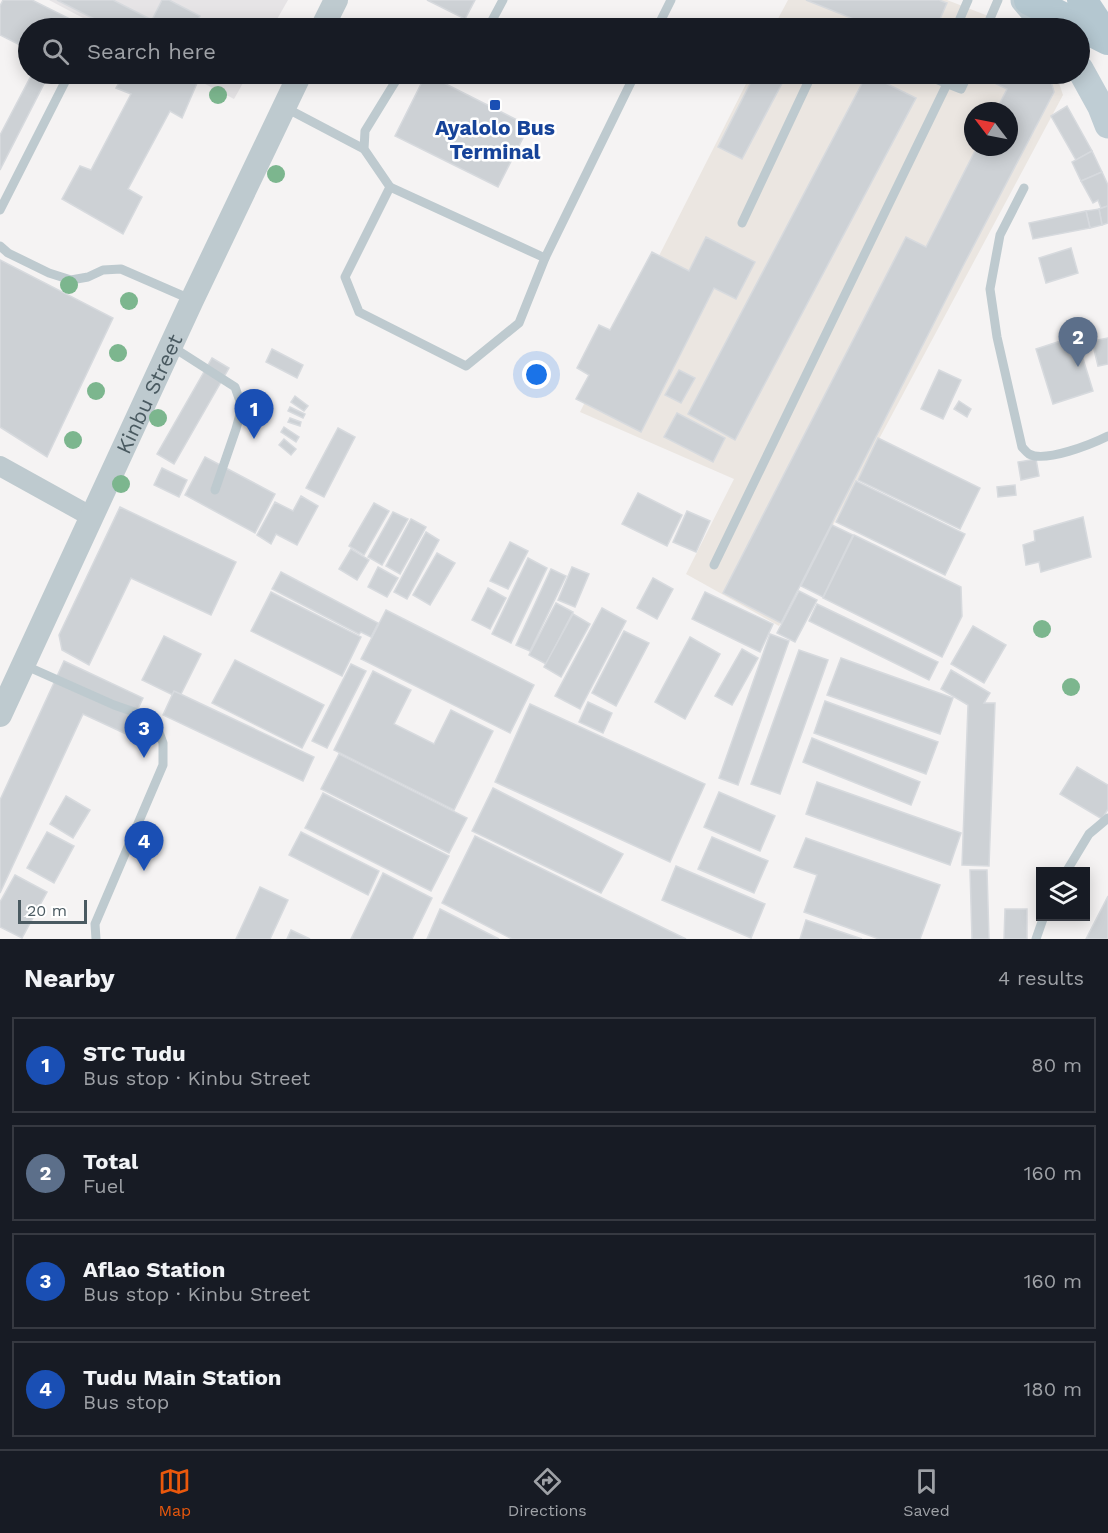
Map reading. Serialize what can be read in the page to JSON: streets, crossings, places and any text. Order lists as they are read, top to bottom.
{
  "streets": {
    "street": ["Kinbu Street"]
  },
  "places": {
    "transit": ["Ayalolo Bus Terminal"]
  },
  "scale_bar": "20 m",
  "north": "top left",
  "page": {
    "search": "Search here",
    "pins": [
      "2",
      "1",
      "3",
      "4"
    ],
    "scale": "20 m",
    "heading": ["Nearby", "4 results"],
    "list": [
      {
        "mark": "1",
        "name": "STC Tudu",
        "note": "Bus stop · Kinbu Street",
        "value": "80 m"
      },
      {
        "mark": "2",
        "name": "Total",
        "note": "Fuel",
        "value": "160 m"
      },
      {
        "mark": "3",
        "name": "Aflao Station",
        "note": "Bus stop · Kinbu Street",
        "value": "160 m"
      },
      {
        "mark": "4",
        "name": "Tudu Main Station",
        "note": "Bus stop",
        "value": "180 m"
      }
    ],
    "nav": ["Map", "Directions", "Saved"]
  }
}
